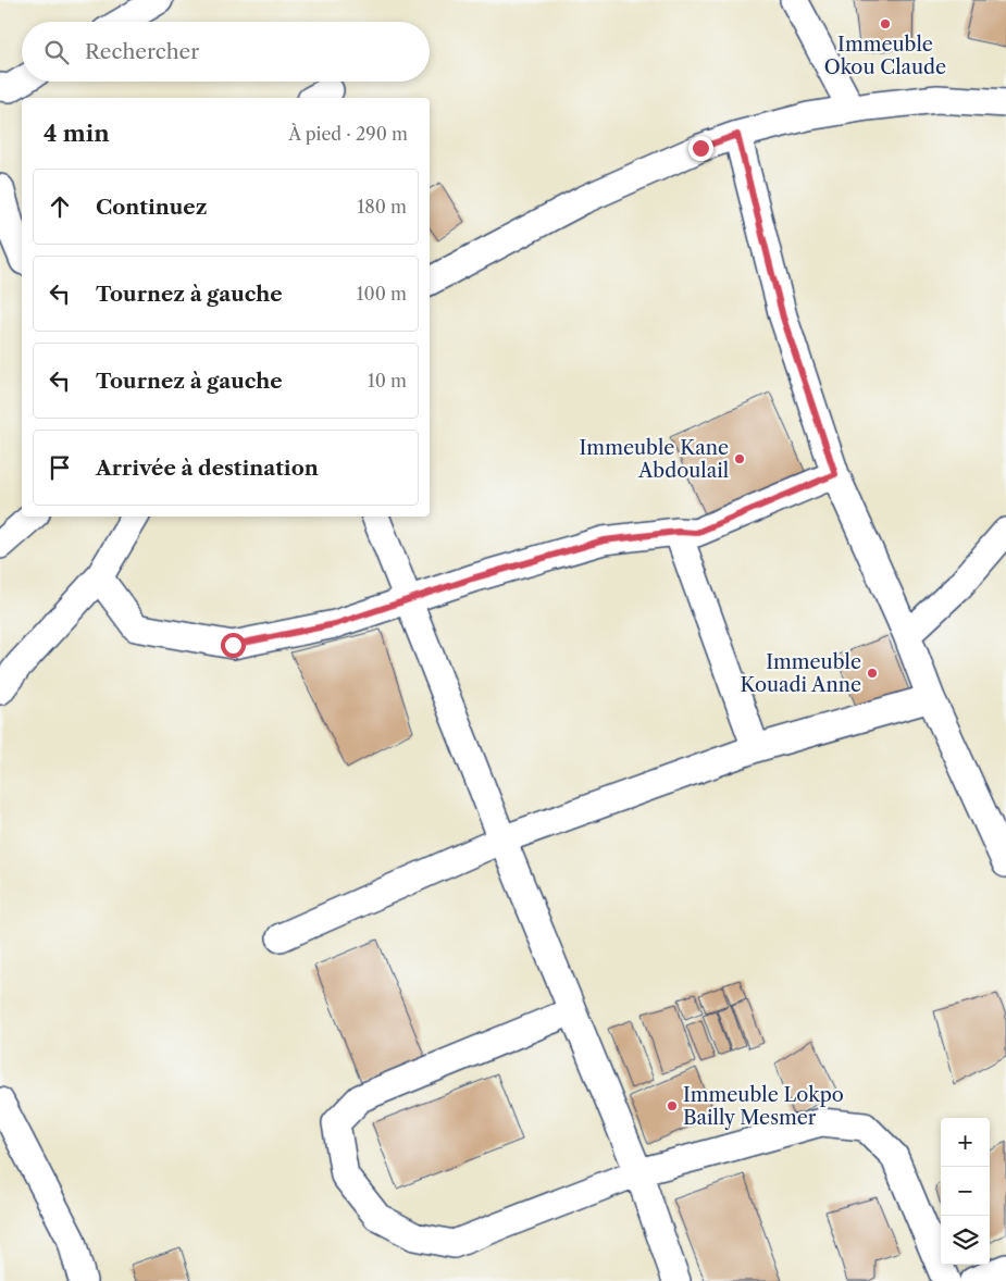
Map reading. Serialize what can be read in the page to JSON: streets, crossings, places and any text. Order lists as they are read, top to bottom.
{
  "places": [
    "Immeuble Okou Claude",
    "Immeuble Kane Abdoulail",
    "Immeuble Kouadi Anne",
    "Immeuble Lokpo Bailly Mesmer"
  ],
  "page": {
    "search": "Rechercher",
    "heading": ["4 min", "À pied · 290 m"],
    "list": [
      ["Continuez", "180 m"],
      ["Tournez à gauche", "100 m"],
      ["Tournez à gauche", "10 m"],
      "Arrivée à destination"
    ],
    "map_buttons": ["+", "−"]
  }
}
